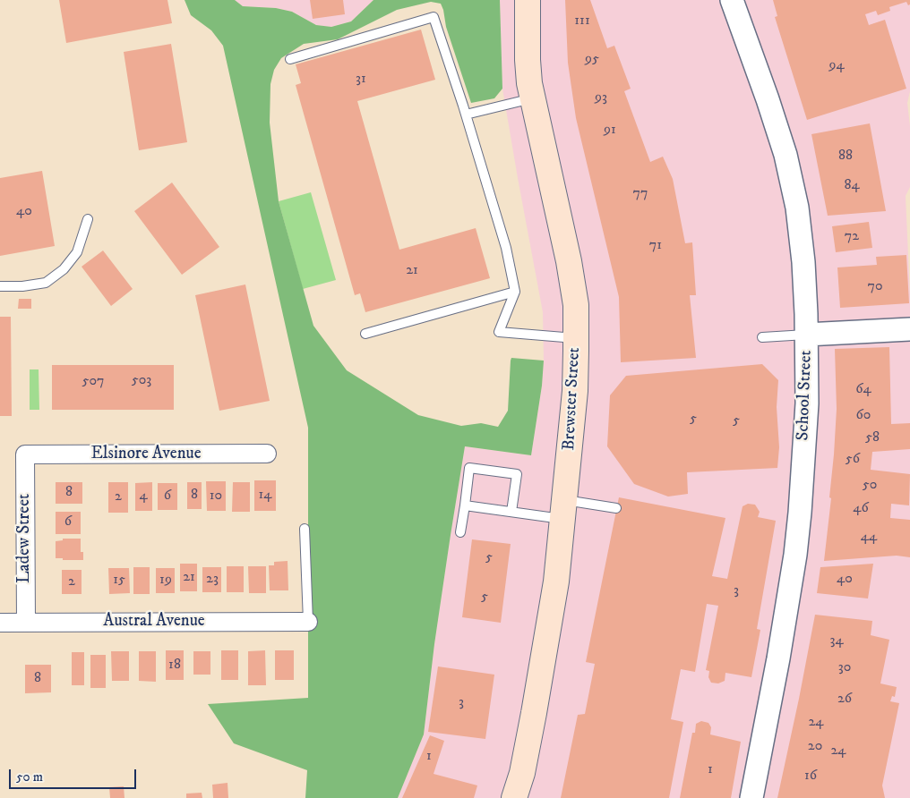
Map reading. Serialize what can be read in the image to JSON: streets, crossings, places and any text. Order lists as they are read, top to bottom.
{
  "streets": {
    "main road": ["Brewster Street"],
    "street": [
      "School Street",
      "Elsinore Avenue",
      "Ladew Street",
      "Austral Avenue"
    ]
  },
  "crossings": [
    ["Elsinore Avenue", "Ladew Street"],
    ["Ladew Street", "Austral Avenue"]
  ],
  "house_numbers": [
    "111",
    "95",
    "94",
    "31",
    "93",
    "91",
    "88",
    "84",
    "77",
    "40",
    "72",
    "71",
    "21",
    "70",
    "503",
    "507",
    "64",
    "60",
    "5",
    "5",
    "58",
    "56",
    "50",
    "8",
    "8",
    "14",
    "4",
    "6",
    "10",
    "2",
    "46",
    "6",
    "44",
    "5",
    "21",
    "23",
    "40",
    "15",
    "19",
    "2",
    "3",
    "5",
    "34",
    "18",
    "30",
    "8",
    "26",
    "3",
    "24",
    "20",
    "24",
    "1",
    "1",
    "16"
  ],
  "scale_bar": "50 m"
}
